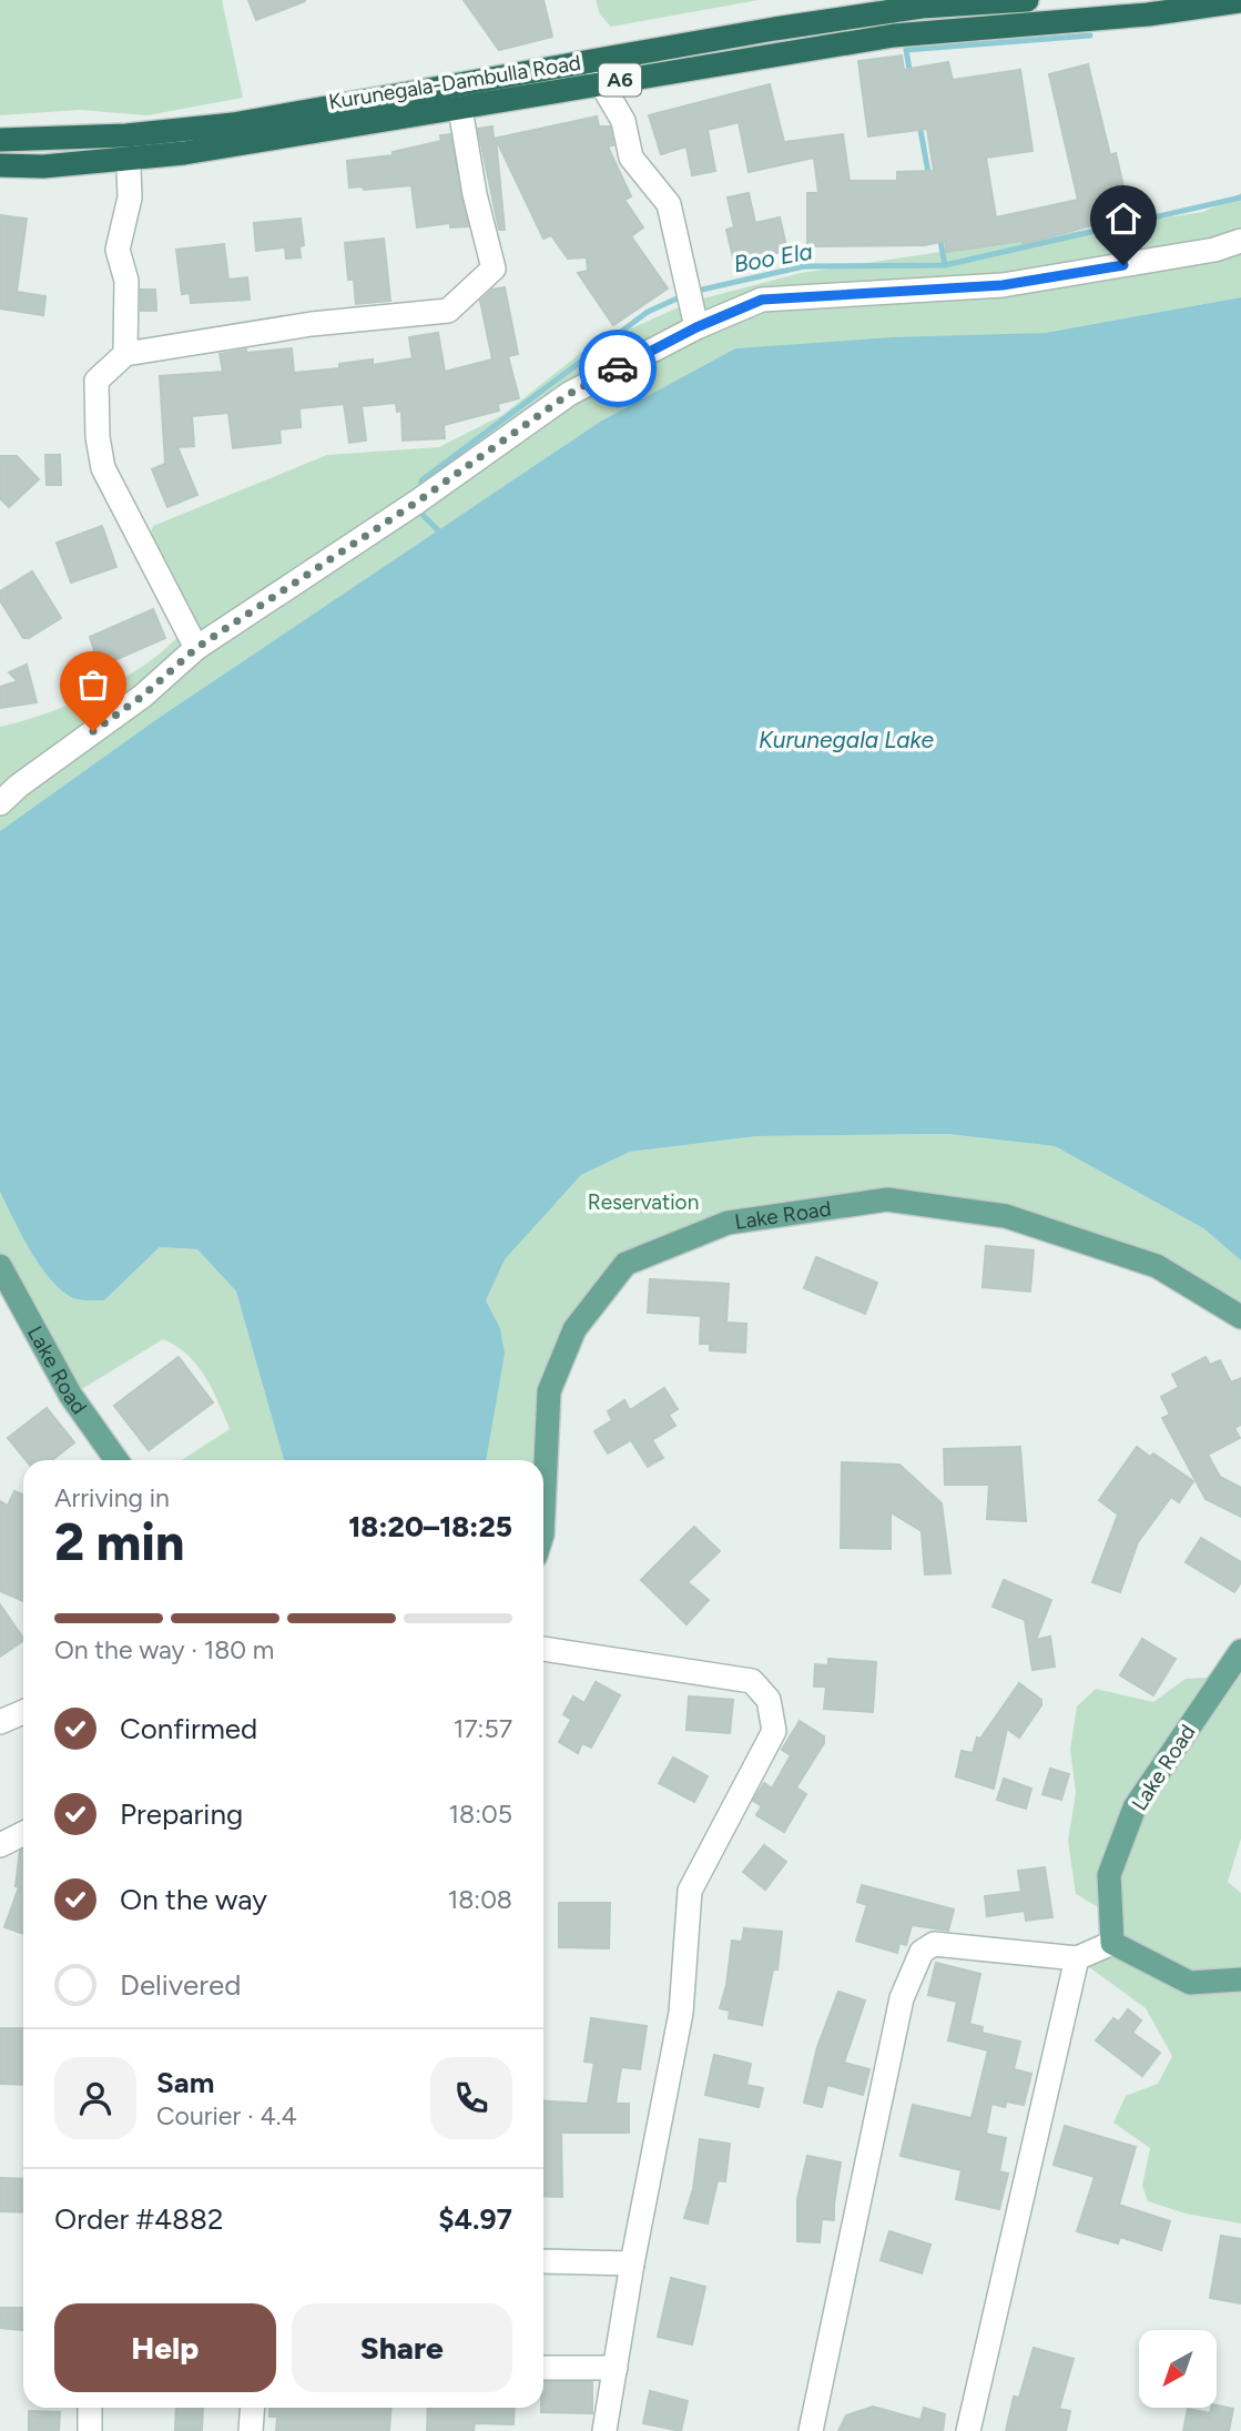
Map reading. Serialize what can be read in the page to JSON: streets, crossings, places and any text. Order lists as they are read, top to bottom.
{
  "streets": {
    "highway": ["A6", "Kurunegala-Dambulla Road"],
    "main road": ["Lake Road"]
  },
  "water": ["Boo Ela", "Kurunegala Lake"],
  "parks": ["Reservation"],
  "north": "bottom left",
  "page": {
    "heading": ["2 min", "Arriving in", "18:20–18:25"],
    "panel": [
      "Sam",
      "Courier · 4.4",
      "Order #4882",
      "$4.97"
    ],
    "bar": "On the way · 180 m",
    "list": [
      ["Confirmed", "17:57"],
      ["Preparing", "18:05"],
      ["On the way", "18:08"],
      "Delivered"
    ],
    "buttons": ["Help", "Share"]
  }
}
